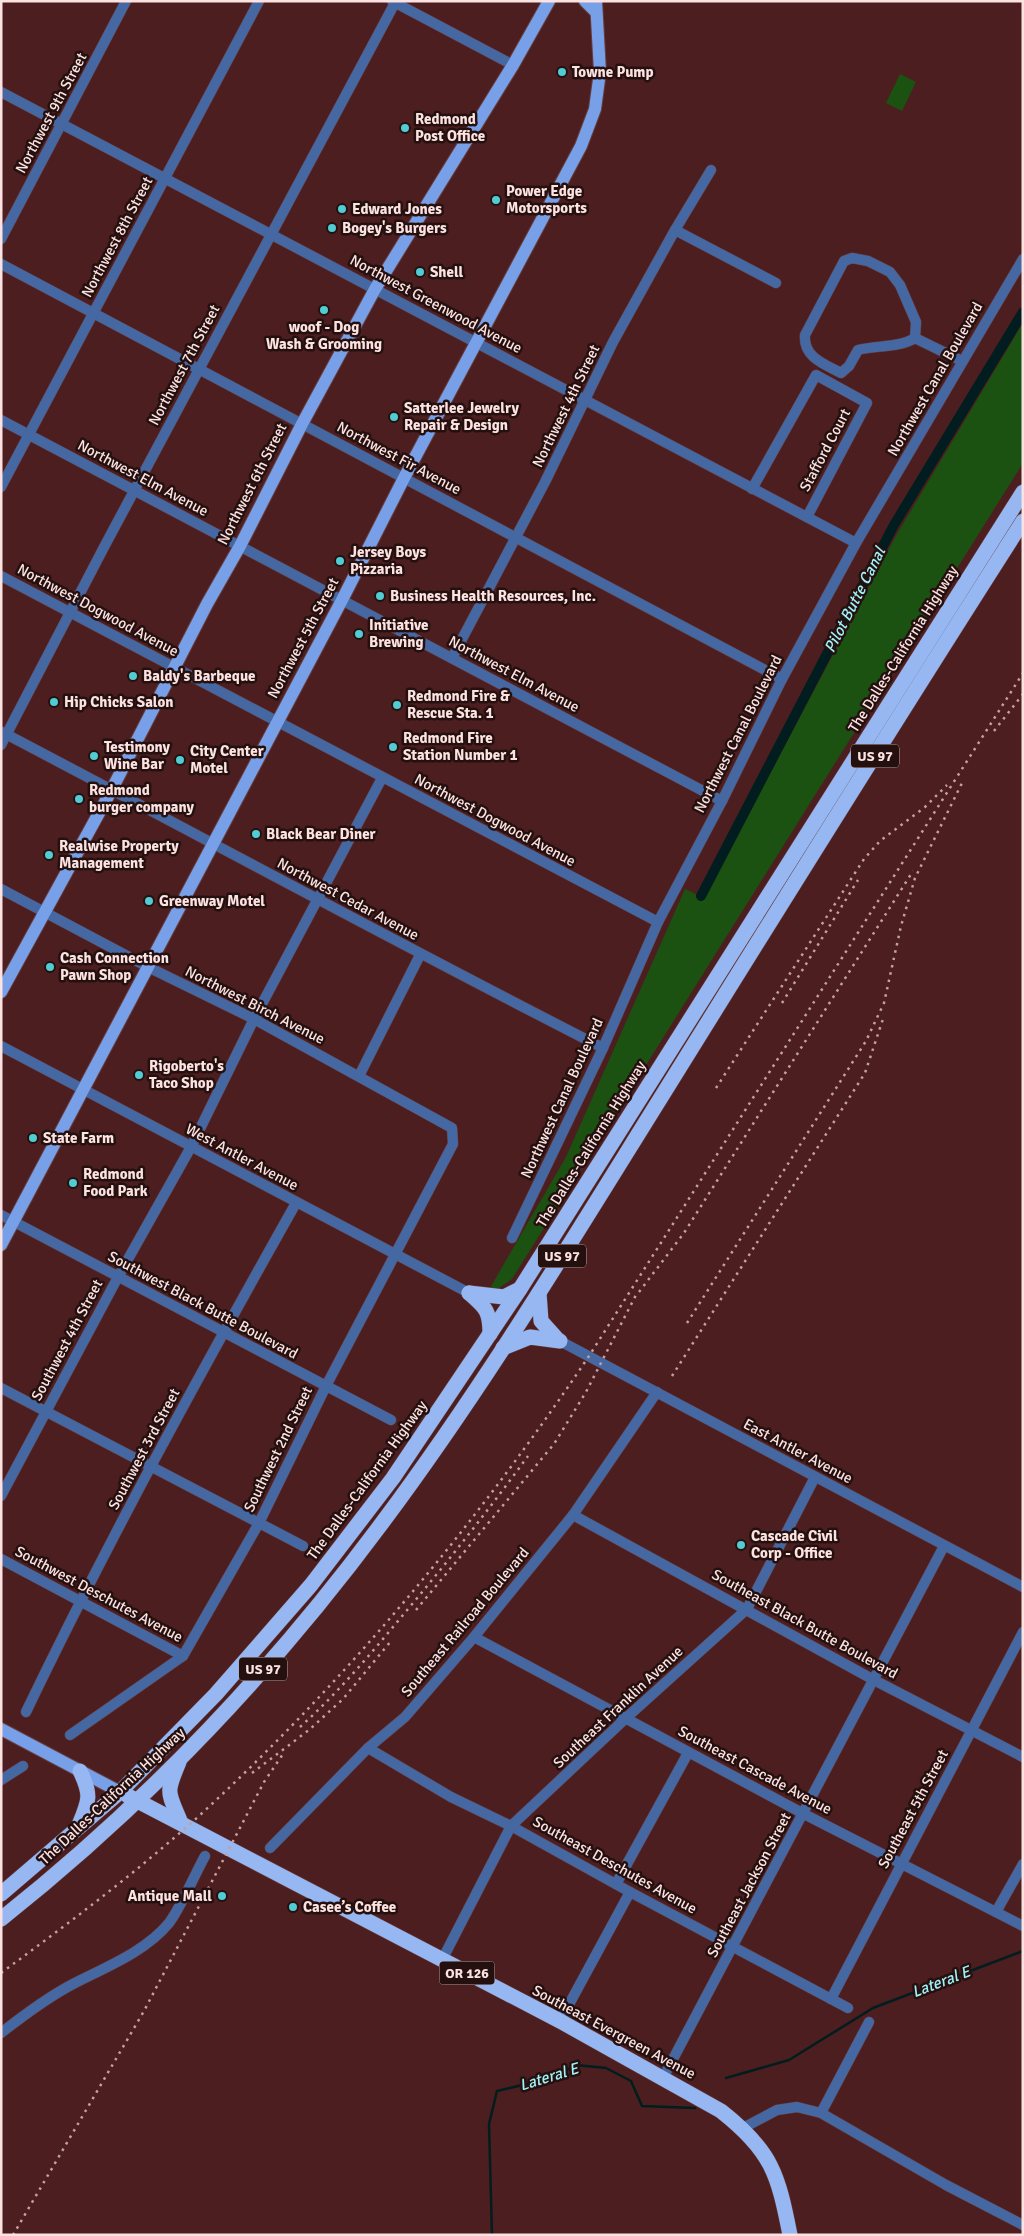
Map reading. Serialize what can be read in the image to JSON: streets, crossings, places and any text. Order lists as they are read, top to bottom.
{
  "streets": {
    "highway": [
      "The Dalles-California Highway",
      "US 97",
      "OR 126",
      "Southeast Evergreen Avenue"
    ],
    "main road": ["Northwest 6th Street", "Northwest 5th Street"],
    "street": [
      "Northwest 9th Street",
      "Northwest 8th Street",
      "Northwest Greenwood Avenue",
      "Northwest 7th Street",
      "Northwest Canal Boulevard",
      "Northwest 4th Street",
      "Stafford Court",
      "Northwest Fir Avenue",
      "Northwest Elm Avenue",
      "Northwest Dogwood Avenue",
      "Northwest Cedar Avenue",
      "Northwest Birch Avenue",
      "West Antler Avenue",
      "Southwest Black Butte Boulevard",
      "Southwest 4th Street",
      "Southwest 3rd Street",
      "Southwest 2nd Street",
      "East Antler Avenue",
      "Southwest Deschutes Avenue",
      "Southeast Railroad Boulevard",
      "Southeast Black Butte Boulevard",
      "Southeast Franklin Avenue",
      "Southeast Cascade Avenue",
      "Southeast 5th Street",
      "Southeast Deschutes Avenue",
      "Southeast Jackson Street"
    ]
  },
  "crossings": [
    ["Northwest 9th Street", "Northwest Greenwood Avenue"],
    ["Northwest 8th Street", "Northwest Greenwood Avenue"],
    ["Northwest 8th Street", "Northwest Fir Avenue"],
    ["Northwest 8th Street", "Northwest Elm Avenue"],
    ["Northwest Greenwood Avenue", "Northwest 7th Street"],
    ["Northwest Greenwood Avenue", "Northwest Canal Boulevard"],
    ["Northwest Greenwood Avenue", "Northwest 4th Street"],
    ["Northwest Greenwood Avenue", "Stafford Court"],
    ["Northwest Greenwood Avenue", "Northwest 6th Street"],
    ["Northwest Greenwood Avenue", "Northwest 5th Street"],
    ["Northwest 7th Street", "Northwest Fir Avenue"],
    ["Northwest 7th Street", "Northwest Elm Avenue"],
    ["Northwest 7th Street", "Northwest Dogwood Avenue"],
    ["Northwest 7th Street", "Northwest Cedar Avenue"],
    ["Northwest Canal Boulevard", "Northwest Fir Avenue"],
    ["Northwest Canal Boulevard", "Northwest Elm Avenue"],
    ["Northwest Canal Boulevard", "Northwest Dogwood Avenue"],
    ["Northwest Canal Boulevard", "Northwest Cedar Avenue"],
    ["Northwest 4th Street", "Northwest Fir Avenue"],
    ["Northwest 4th Street", "Northwest Elm Avenue"],
    ["Northwest Fir Avenue", "Northwest 6th Street"],
    ["Northwest Fir Avenue", "Northwest 5th Street"],
    ["Northwest Elm Avenue", "Northwest 6th Street"],
    ["Northwest Elm Avenue", "Northwest 5th Street"],
    ["Northwest 6th Street", "Northwest Dogwood Avenue"],
    ["Northwest 6th Street", "Northwest Cedar Avenue"],
    ["Northwest 6th Street", "Northwest Birch Avenue"],
    ["Northwest Dogwood Avenue", "Northwest 5th Street"],
    ["Northwest 5th Street", "Northwest Cedar Avenue"],
    ["Northwest 5th Street", "Northwest Birch Avenue"],
    ["Northwest 5th Street", "West Antler Avenue"],
    ["Northwest 5th Street", "Southwest Black Butte Boulevard"],
    ["The Dalles-California Highway", "OR 126"],
    ["Northwest Birch Avenue", "Southwest 2nd Street"],
    ["West Antler Avenue", "Southwest 4th Street"],
    ["West Antler Avenue", "Southwest 3rd Street"],
    ["West Antler Avenue", "Southwest 2nd Street"],
    ["Southwest Black Butte Boulevard", "Southwest 4th Street"],
    ["Southwest Black Butte Boulevard", "Southwest 3rd Street"],
    ["Southwest Black Butte Boulevard", "Southwest 2nd Street"],
    ["Southwest 3rd Street", "Southwest Deschutes Avenue"],
    ["Southwest 2nd Street", "Southwest Deschutes Avenue"],
    ["East Antler Avenue", "Southeast Railroad Boulevard"],
    ["East Antler Avenue", "Southeast Franklin Avenue"],
    ["East Antler Avenue", "Southeast Jackson Street"],
    ["Southeast Railroad Boulevard", "Southeast Black Butte Boulevard"],
    ["Southeast Railroad Boulevard", "Southeast Cascade Avenue"],
    ["Southeast Railroad Boulevard", "Southeast Deschutes Avenue"],
    ["Southeast Black Butte Boulevard", "Southeast Franklin Avenue"],
    ["Southeast Black Butte Boulevard", "Southeast 5th Street"],
    ["Southeast Black Butte Boulevard", "Southeast Jackson Street"],
    ["Southeast Franklin Avenue", "Southeast Cascade Avenue"],
    ["Southeast Franklin Avenue", "Southeast Deschutes Avenue"],
    ["Southeast Franklin Avenue", "Southeast Evergreen Avenue"],
    ["Southeast Cascade Avenue", "Southeast 5th Street"],
    ["Southeast Cascade Avenue", "Southeast Jackson Street"],
    ["Southeast 5th Street", "Southeast Deschutes Avenue"],
    ["Southeast Deschutes Avenue", "Southeast Jackson Street"],
    ["Southeast Jackson Street", "Southeast Evergreen Avenue"],
    ["OR 126", "Southeast Evergreen Avenue"]
  ],
  "water": ["Pilot Butte Canal", "Lateral E"],
  "places": [
    "Towne Pump",
    "Redmond Post Office",
    "Power Edge Motorsports",
    "Edward Jones",
    "Bogey's Burgers",
    "Shell",
    "woof - Dog Wash & Grooming",
    "Satterlee Jewelry Repair & Design",
    "Jersey Boys Pizzaria",
    "Business Health Resources, Inc.",
    "Initiative Brewing",
    "Baldy's Barbeque",
    "Hip Chicks Salon",
    "Redmond Fire & Rescue Sta. 1",
    "Redmond Fire Station Number 1",
    "Testimony Wine Bar",
    "City Center Motel",
    "Redmond burger company",
    "Black Bear Diner",
    "Realwise Property Management",
    "Greenway Motel",
    "Cash Connection Pawn Shop",
    "Rigoberto's Taco Shop",
    "State Farm",
    "Redmond Food Park",
    "Cascade Civil Corp - Office",
    "Antique Mall",
    "Casee’s Coffee"
  ]
}
